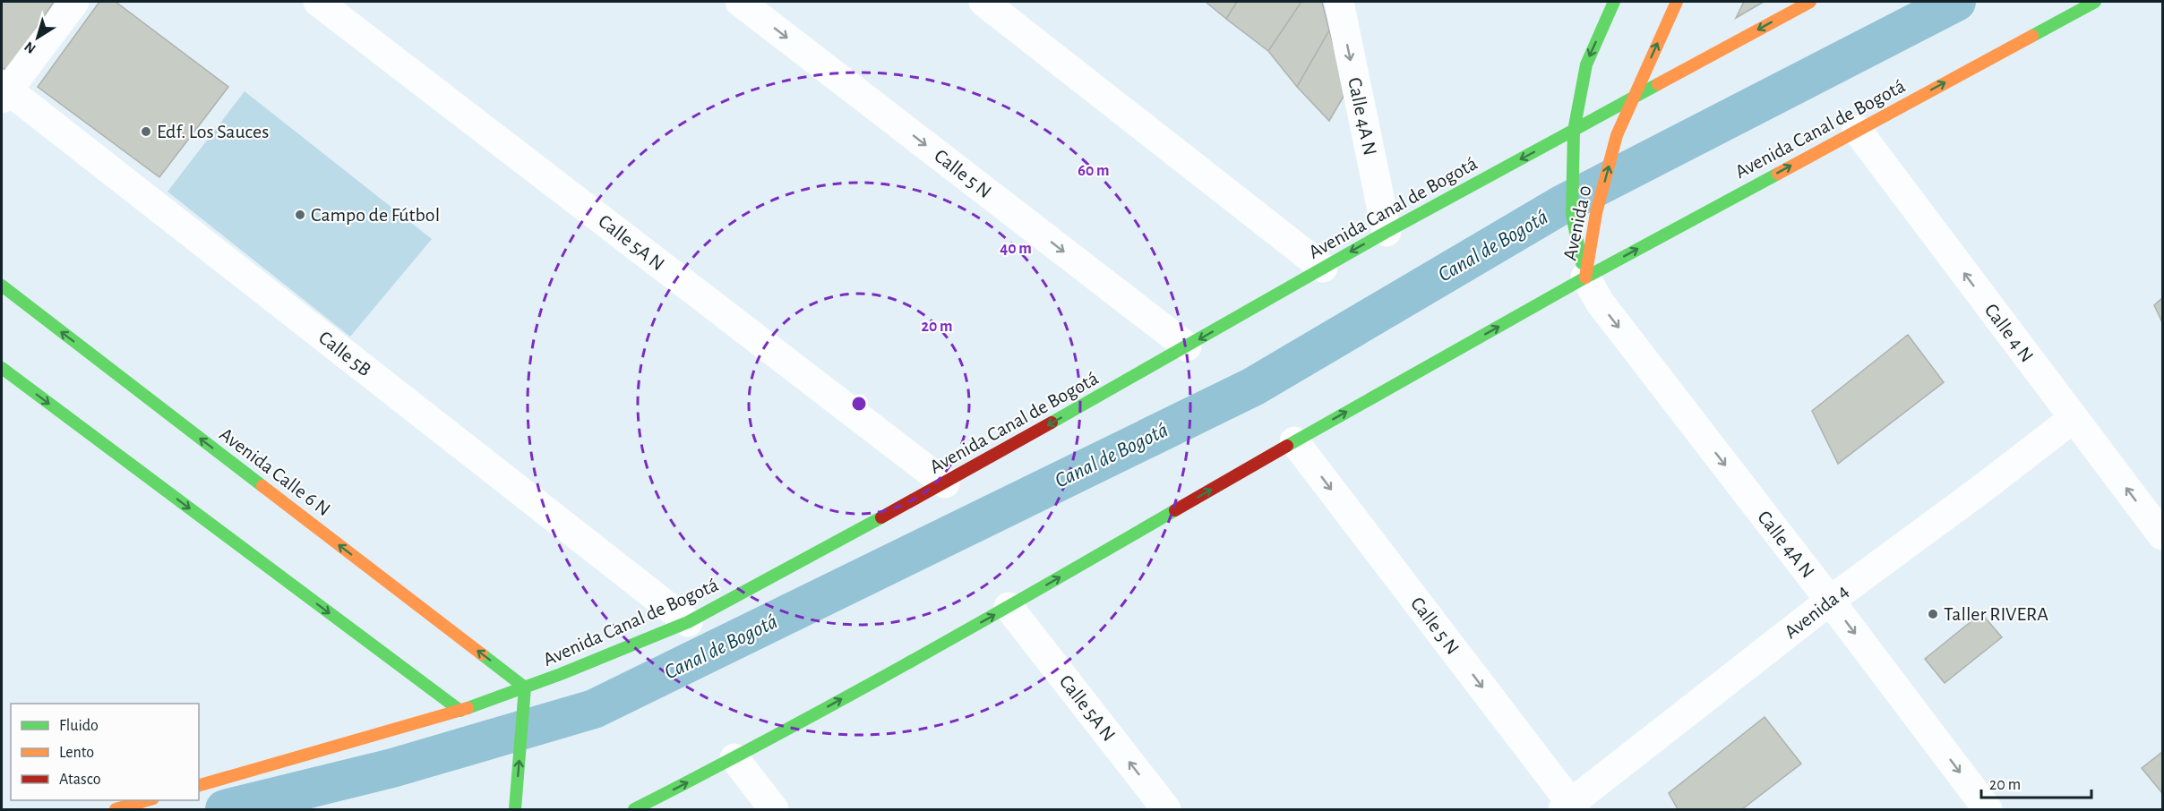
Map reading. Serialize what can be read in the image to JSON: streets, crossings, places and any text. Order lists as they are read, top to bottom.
{
  "streets": {
    "main road": ["Avenida Canal de Bogotá", "Avenida 0", "Avenida Calle 6 N"],
    "street": [
      "Calle 4A N",
      "Calle 5 N",
      "Calle 5A N",
      "Calle 4 N",
      "Calle 5B",
      "Avenida 4"
    ]
  },
  "crossings": [
    ["Calle 4A N", "Avenida Canal de Bogotá"],
    ["Calle 4A N", "Avenida 0"],
    ["Calle 4A N", "Avenida 4"],
    ["Avenida Canal de Bogotá", "Calle 5 N"],
    ["Avenida Canal de Bogotá", "Avenida 0"],
    ["Avenida Canal de Bogotá", "Calle 5A N"],
    ["Avenida Canal de Bogotá", "Calle 4 N"],
    ["Avenida Canal de Bogotá", "Calle 5B"],
    ["Avenida Canal de Bogotá", "Avenida Calle 6 N"],
    ["Calle 5 N", "Avenida 4"],
    ["Calle 4 N", "Avenida 4"]
  ],
  "one_way": ["Calle 4 N"],
  "water": ["Canal de Bogotá"],
  "places": ["Edf. Los Sauces", "Campo de Fútbol", "Taller RIVERA"],
  "legend": ["Fluido", "Lento", "Atasco"],
  "scale_bar": "20 m",
  "north": "bottom left",
  "rings": ["60 m", "40 m", "20 m"]
}
